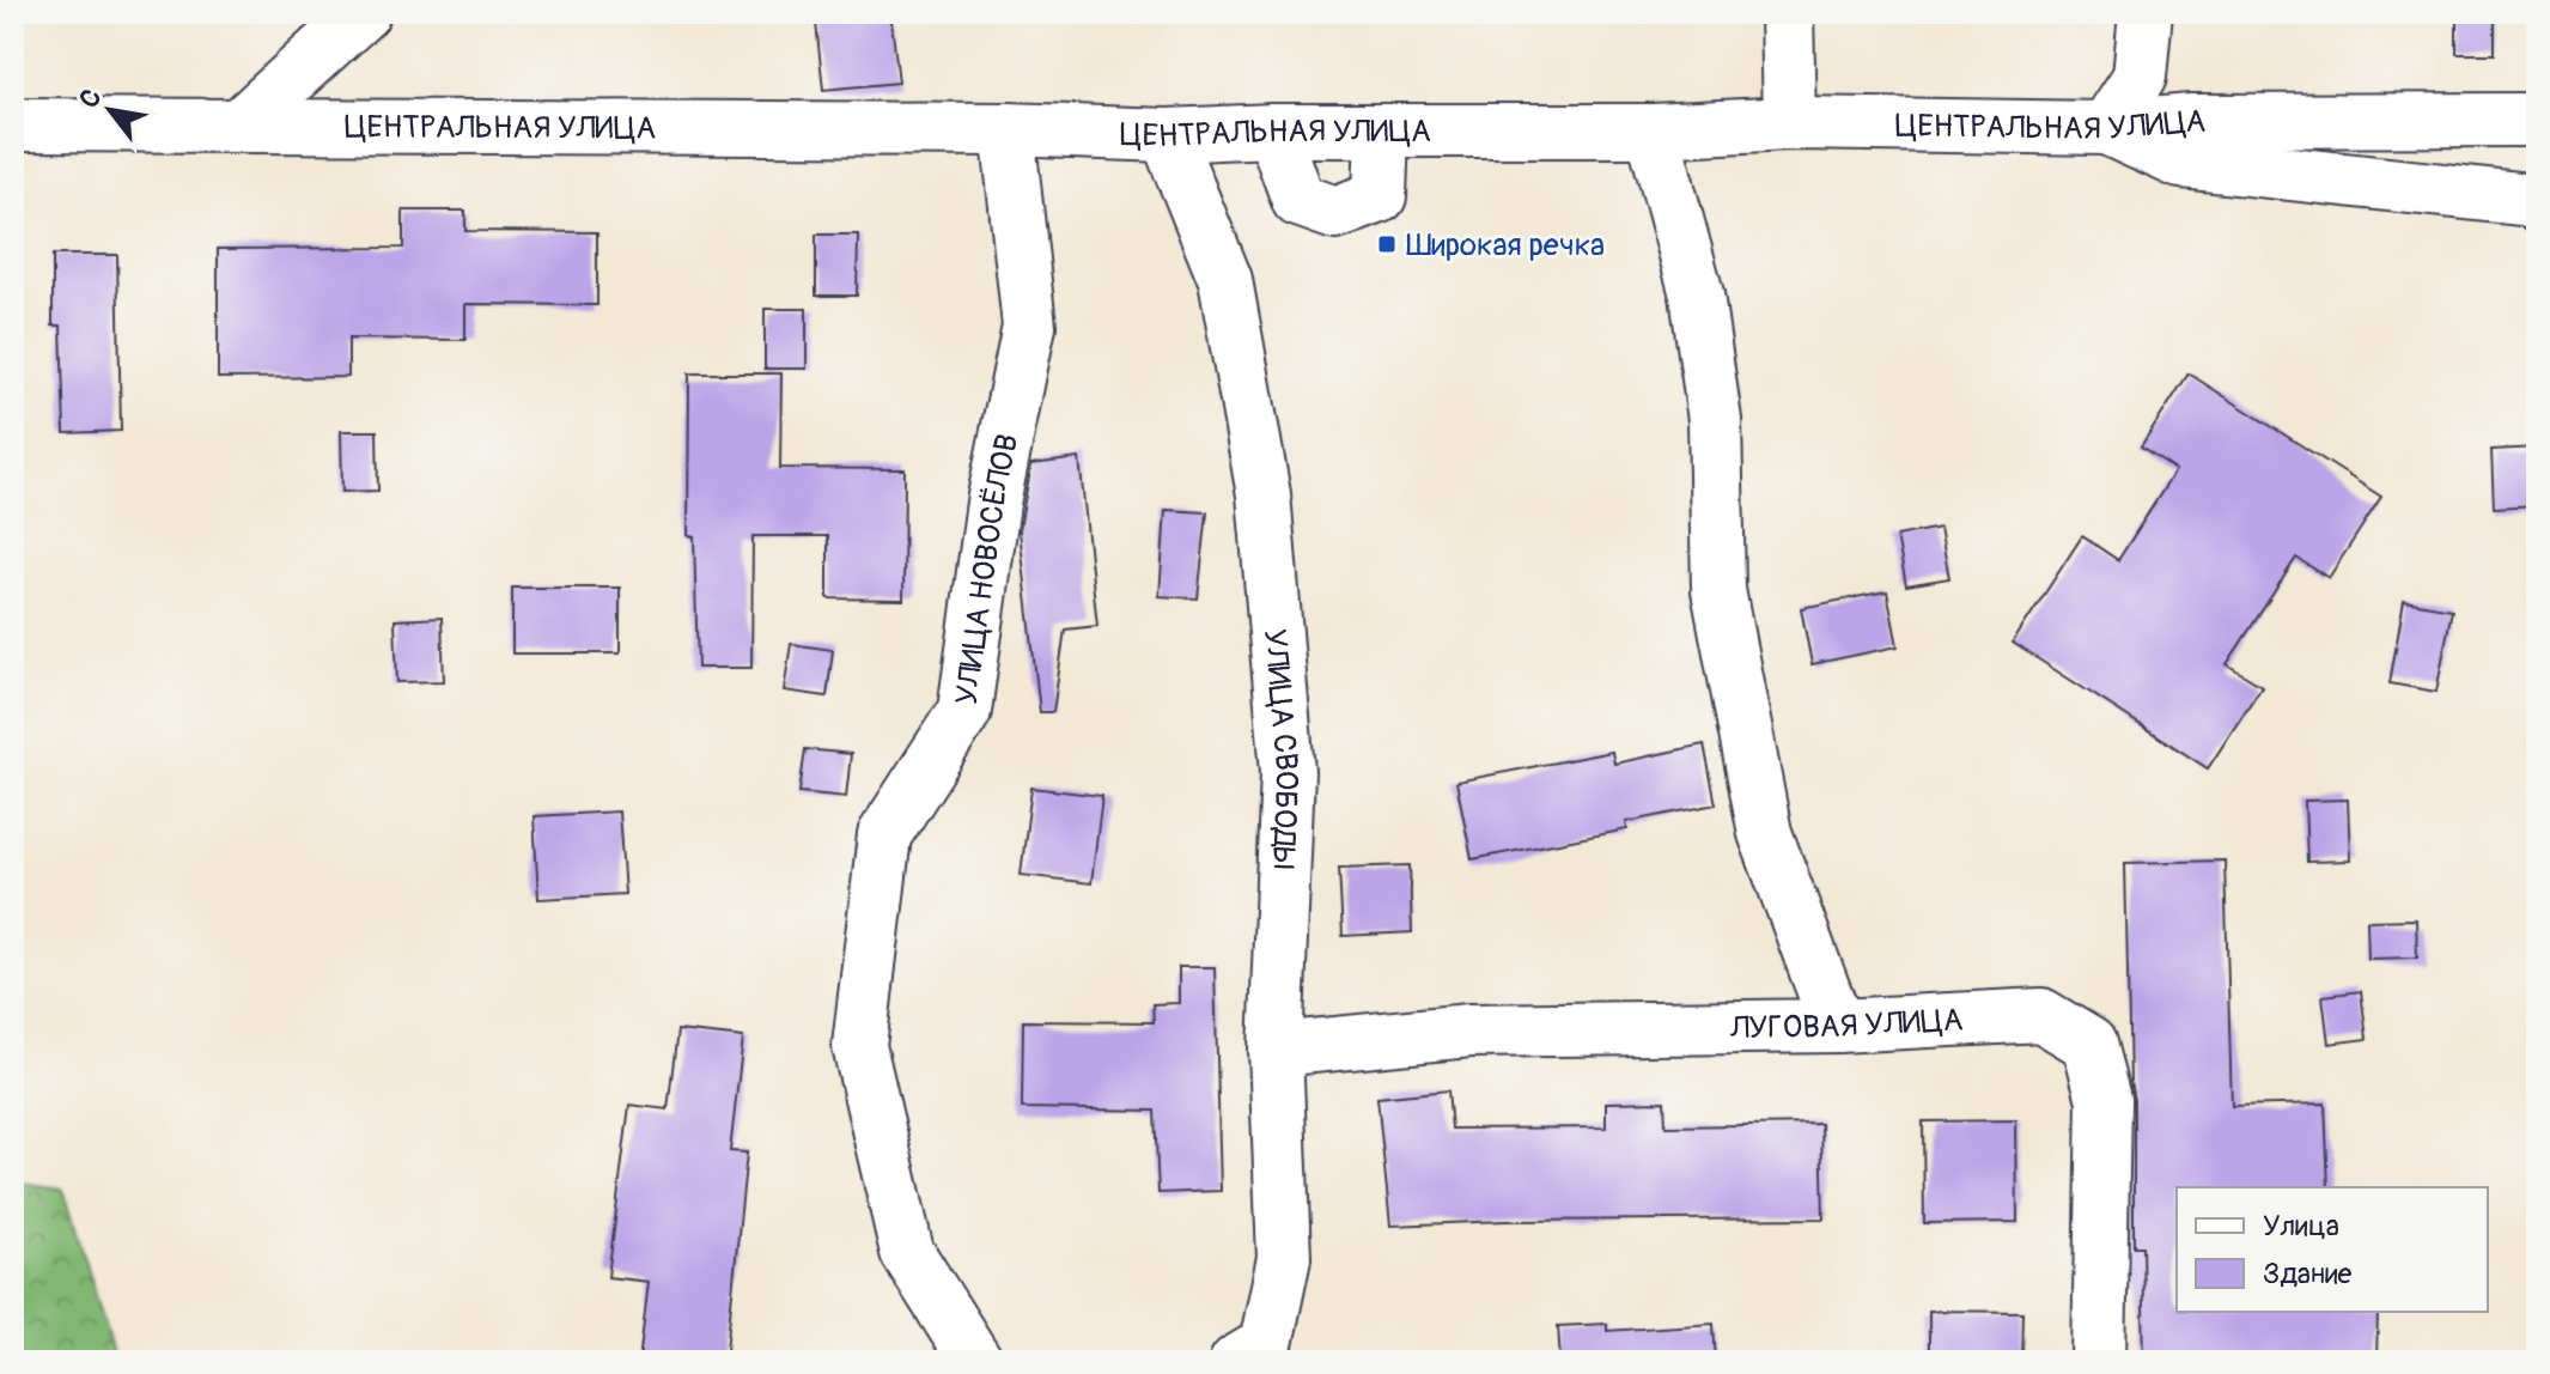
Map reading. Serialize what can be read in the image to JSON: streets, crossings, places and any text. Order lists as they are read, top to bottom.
{
  "streets": {
    "street": [
      "ЦЕНТРАЛЬНАЯ УЛИЦА",
      "УЛИЦА НОВОСЁЛОВ",
      "УЛИЦА СВОБОДЫ",
      "ЛУГОВАЯ УЛИЦА"
    ]
  },
  "crossings": [
    ["ЦЕНТРАЛЬНАЯ УЛИЦА", "УЛИЦА НОВОСЁЛОВ"],
    ["ЦЕНТРАЛЬНАЯ УЛИЦА", "УЛИЦА СВОБОДЫ"],
    ["УЛИЦА СВОБОДЫ", "ЛУГОВАЯ УЛИЦА"]
  ],
  "places": {
    "transit": ["Широкая речка"]
  },
  "legend": ["Улица", "Здание"],
  "north": "top left"
}
